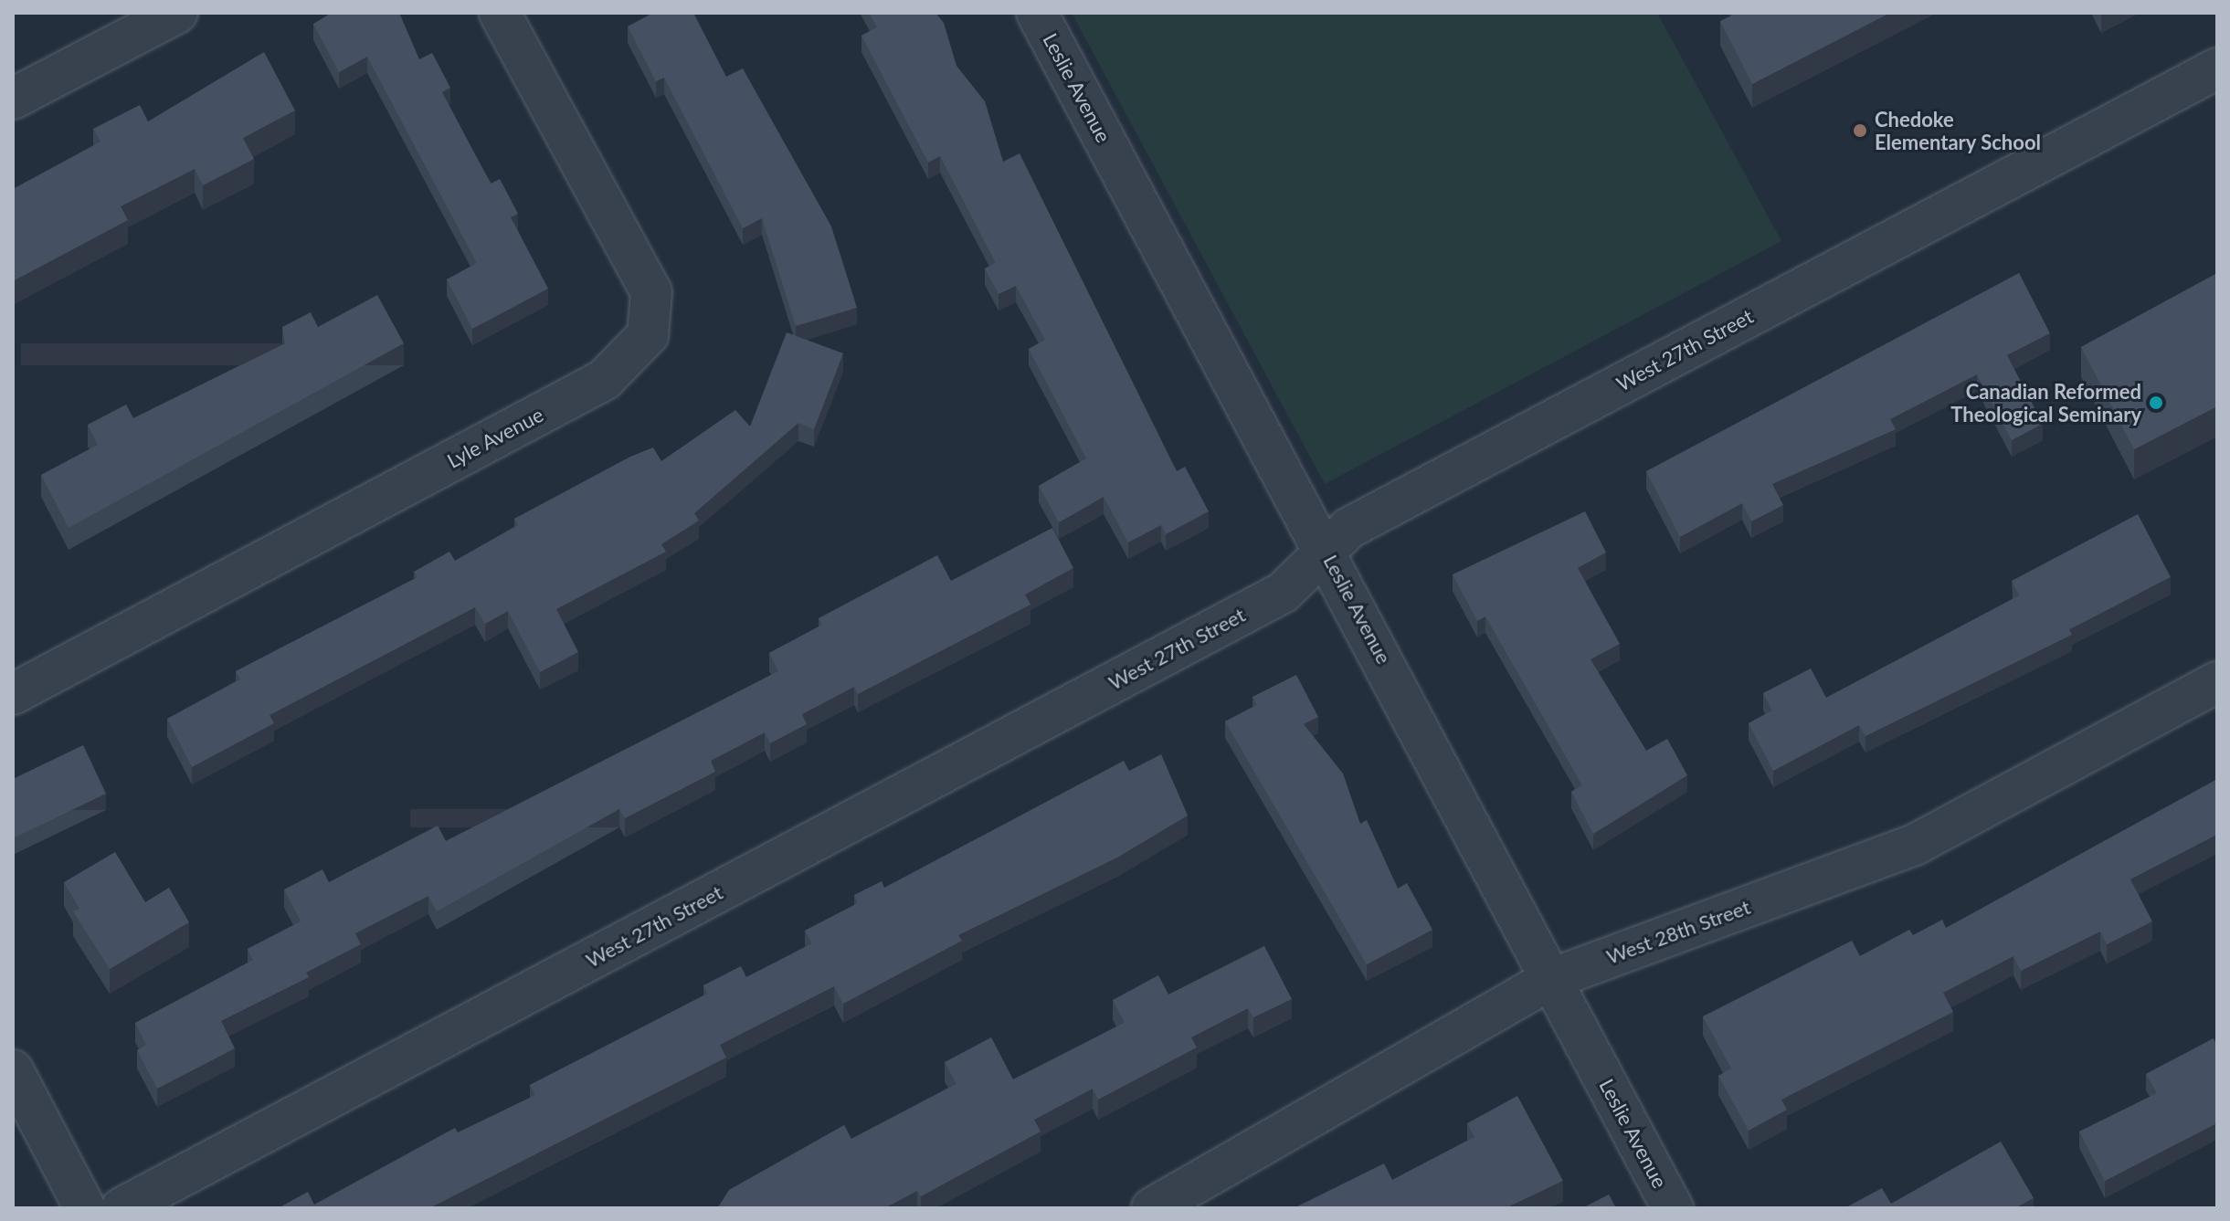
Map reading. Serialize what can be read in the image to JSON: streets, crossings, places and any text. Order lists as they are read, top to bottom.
{
  "streets": {
    "street": [
      "Leslie Avenue",
      "West 27th Street",
      "Lyle Avenue",
      "West 28th Street"
    ]
  },
  "crossings": [
    ["Leslie Avenue", "West 27th Street"],
    ["Leslie Avenue", "West 28th Street"]
  ],
  "places": ["Chedoke Elementary School", "Canadian Reformed Theological Seminary"]
}
